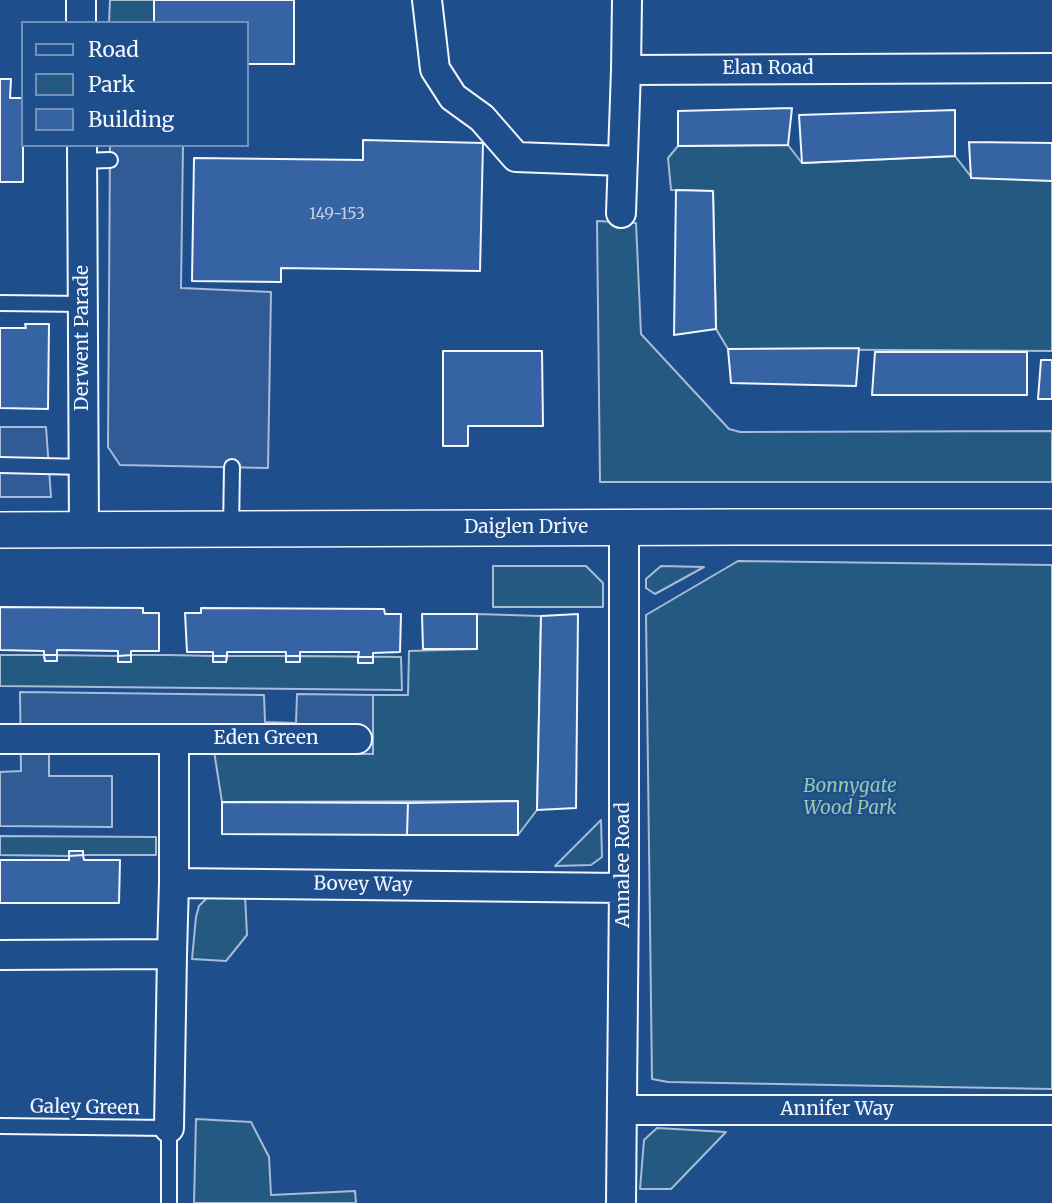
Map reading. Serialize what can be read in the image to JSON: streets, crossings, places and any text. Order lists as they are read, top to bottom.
{
  "streets": {
    "street": [
      "Elan Road",
      "Derwent Parade",
      "Daiglen Drive",
      "Eden Green",
      "Annalee Road",
      "Bovey Way",
      "Annifer Way"
    ],
    "lane": ["Galey Green"]
  },
  "crossings": [
    ["Derwent Parade", "Daiglen Drive"],
    ["Daiglen Drive", "Annalee Road"],
    ["Annalee Road", "Bovey Way"],
    ["Annalee Road", "Annifer Way"]
  ],
  "parks": ["Bonnygate Wood Park"],
  "house_numbers": ["149-153"],
  "legend": ["Road", "Park", "Building"]
}
